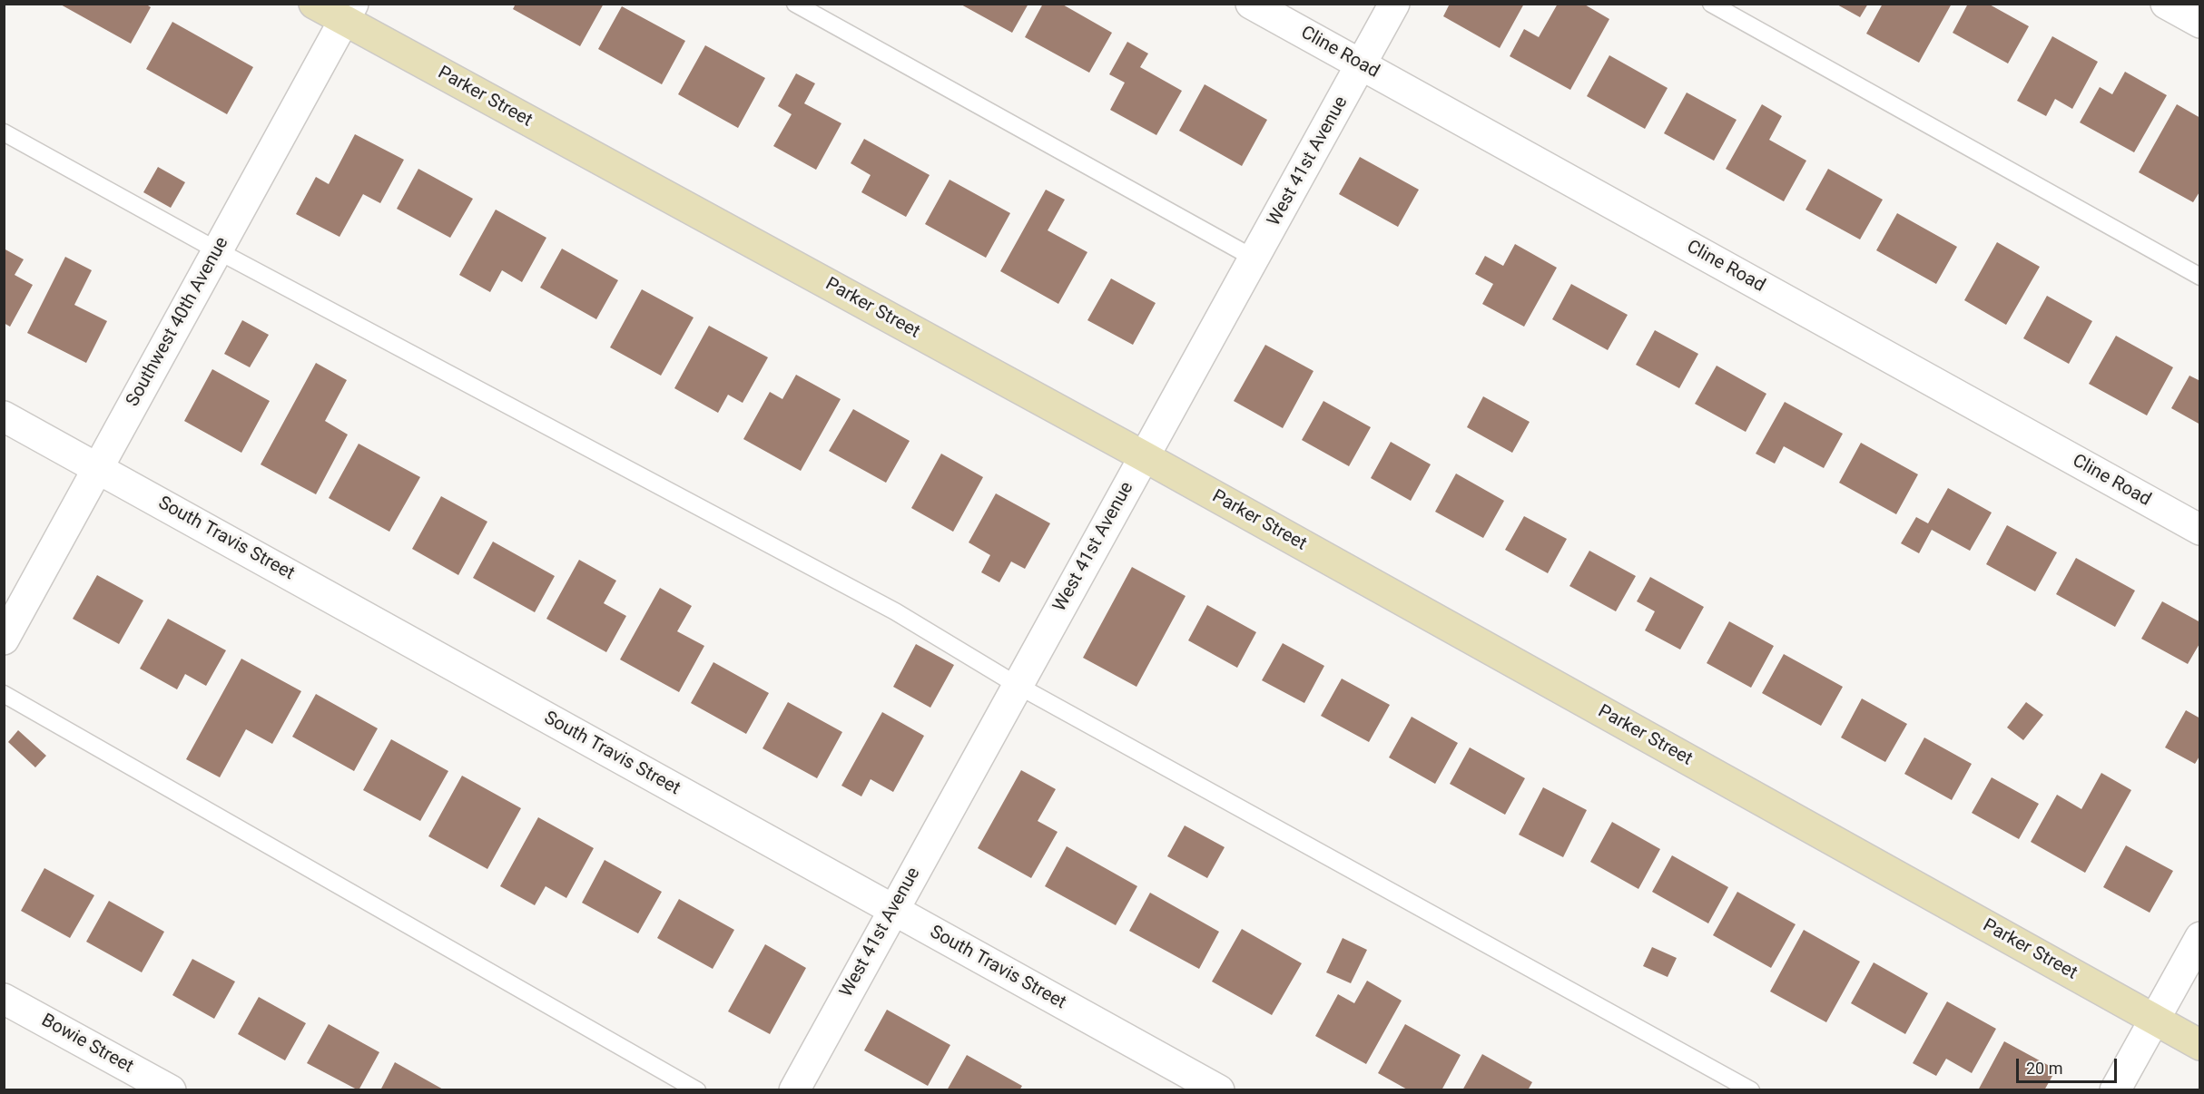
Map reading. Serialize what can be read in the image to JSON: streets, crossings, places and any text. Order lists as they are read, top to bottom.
{
  "streets": {
    "main road": ["Parker Street"],
    "street": [
      "Cline Road",
      "West 41st Avenue",
      "Southwest 40th Avenue",
      "South Travis Street",
      "Bowie Street"
    ]
  },
  "crossings": [
    ["Cline Road", "West 41st Avenue"],
    ["Parker Street", "West 41st Avenue"],
    ["Parker Street", "Southwest 40th Avenue"],
    ["West 41st Avenue", "South Travis Street"],
    ["Southwest 40th Avenue", "South Travis Street"]
  ],
  "scale_bar": "20 m"
}
